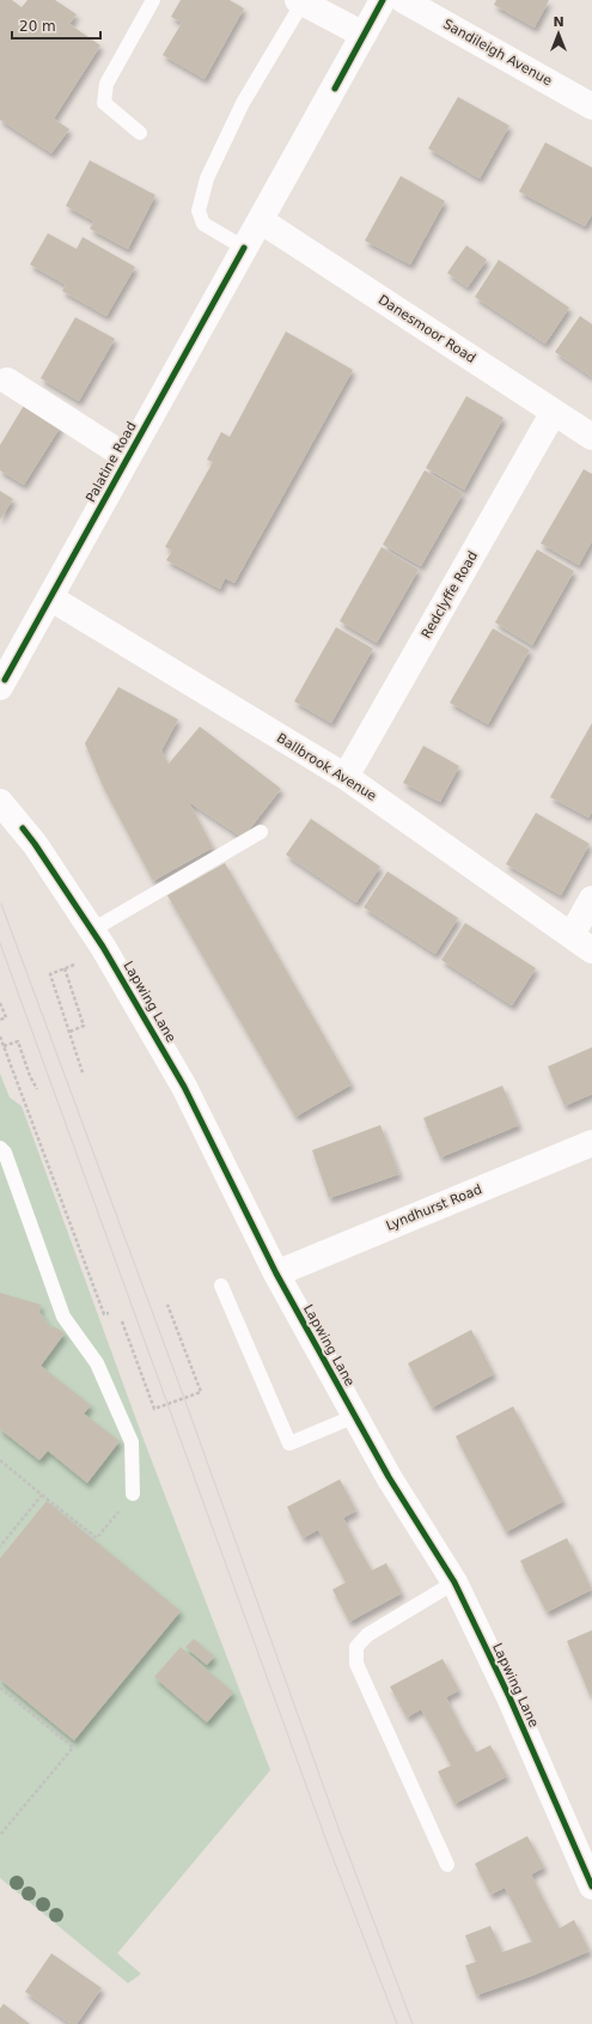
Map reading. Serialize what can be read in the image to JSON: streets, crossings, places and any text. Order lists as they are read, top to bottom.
{
  "streets": {
    "street": [
      "Sandileigh Avenue",
      "Danesmoor Road",
      "Palatine Road",
      "Redclyffe Road",
      "Ballbrook Avenue",
      "Lapwing Lane",
      "Lyndhurst Road"
    ]
  },
  "crossings": [
    ["Danesmoor Road", "Palatine Road"],
    ["Danesmoor Road", "Redclyffe Road"],
    ["Palatine Road", "Ballbrook Avenue"],
    ["Redclyffe Road", "Ballbrook Avenue"],
    ["Lapwing Lane", "Lyndhurst Road"]
  ],
  "scale_bar": "20 m",
  "north": "top"
}
